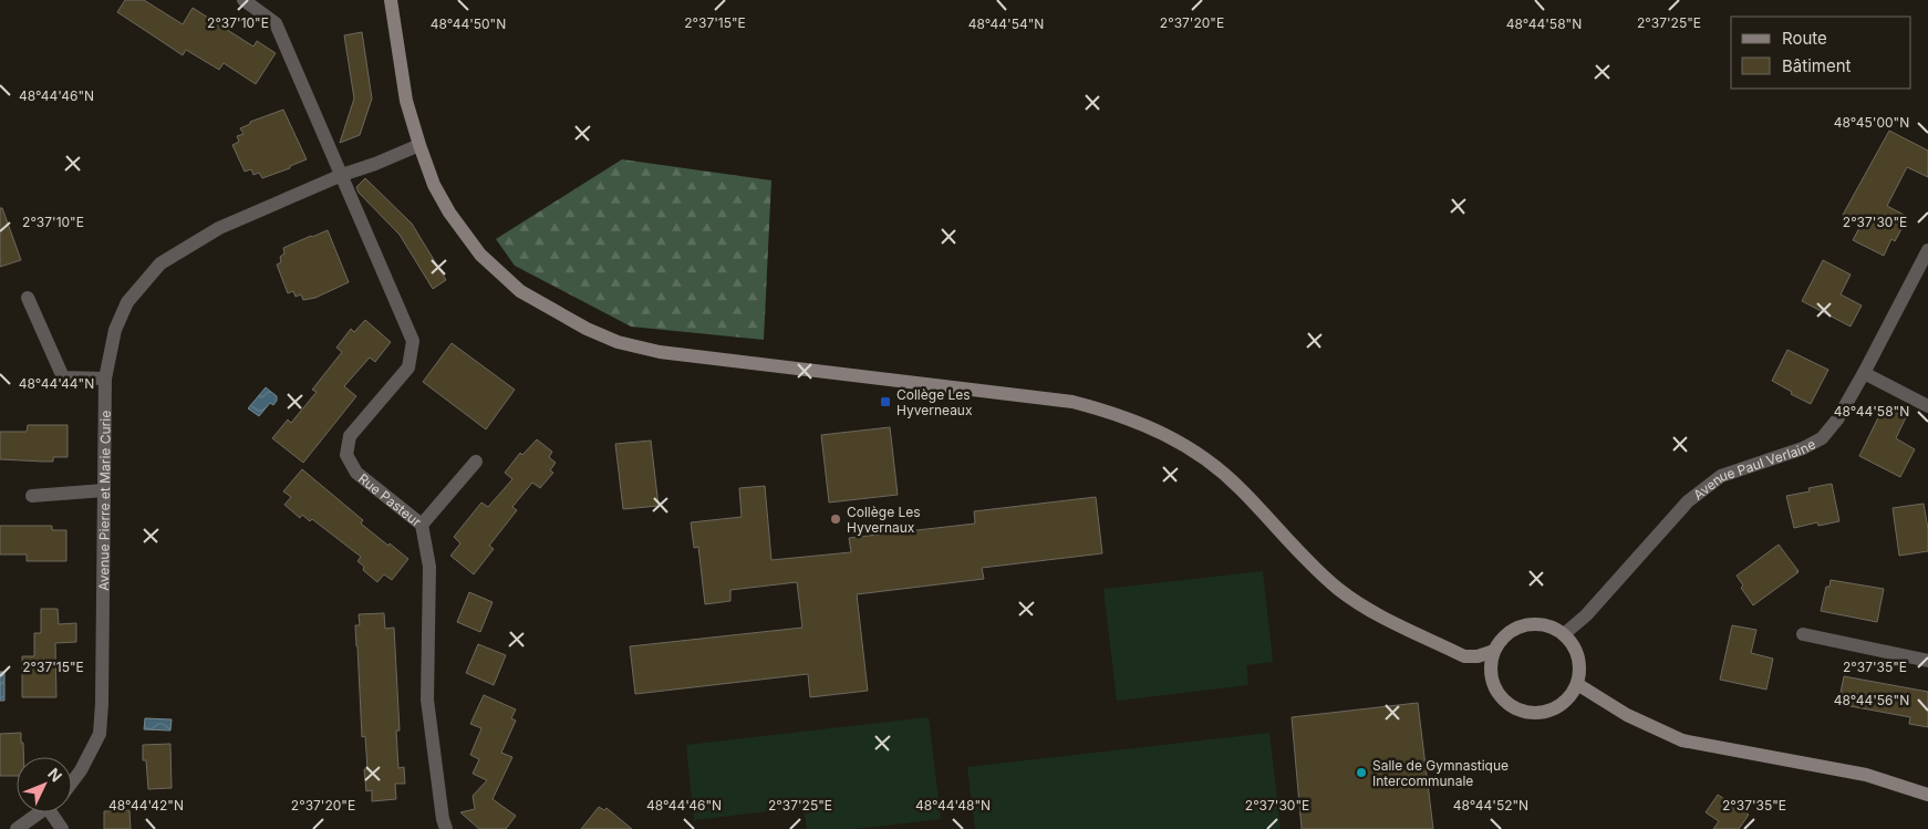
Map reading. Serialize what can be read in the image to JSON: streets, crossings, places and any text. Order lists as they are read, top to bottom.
{
  "streets": {
    "street": ["Avenue Paul Verlaine", "Rue Pasteur", "Avenue Pierre et Marie Curie"]
  },
  "crossings": [
    ["Rue Pasteur", "Avenue Pierre et Marie Curie"]
  ],
  "places": {
    "transit": ["Collège Les Hyverneaux"],
    "other": ["Collège Les Hyvernaux", "Salle de Gymnastique Intercommunale"]
  },
  "legend": ["Route", "Bâtiment"],
  "north": "top right",
  "coordinates": [
    "2°37'20\"E",
    "2°37'10\"E",
    "2°37'15\"E",
    "2°37'25\"E",
    "48°44'50\"N",
    "48°44'54\"N",
    "48°44'58\"N",
    "48°44'46\"N",
    "48°45'00\"N",
    "2°37'30\"E",
    "48°44'44\"N",
    "2°37'35\"E",
    "48°44'56\"N",
    "48°44'42\"N",
    "48°44'48\"N",
    "48°44'52\"N"
  ]
}
